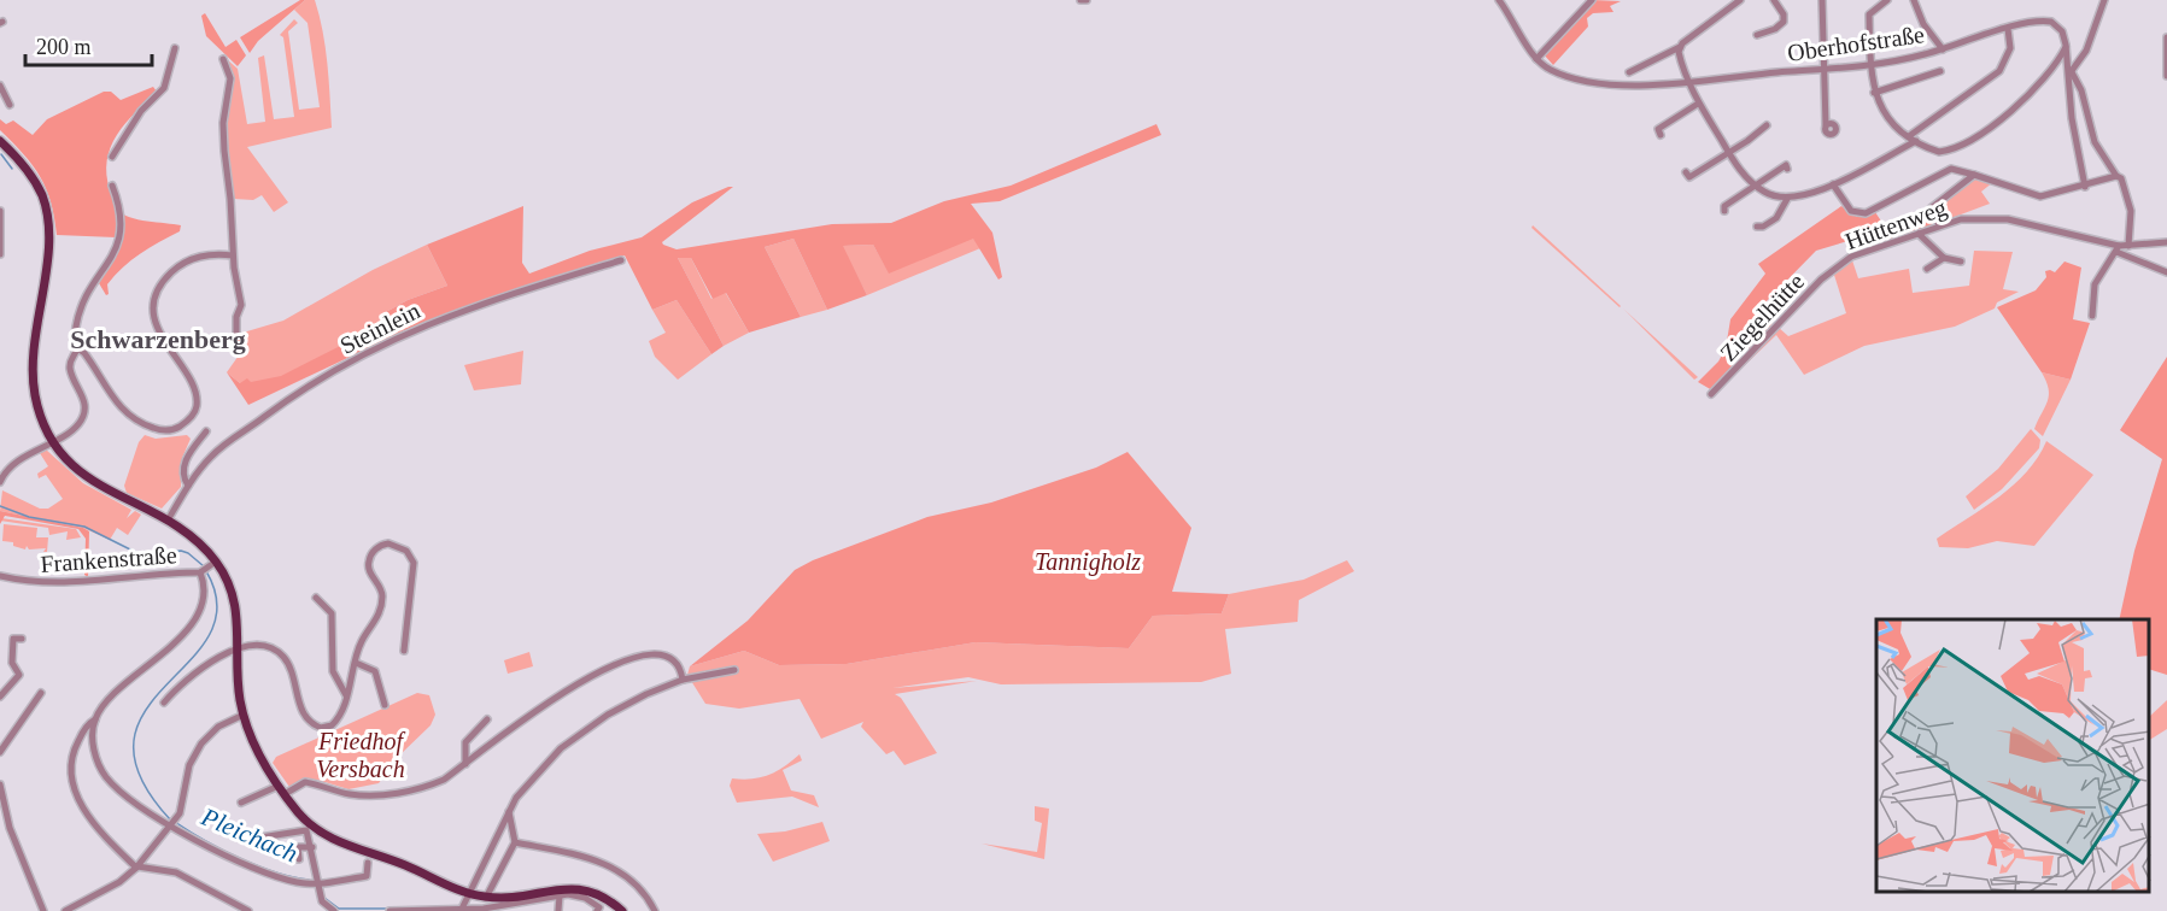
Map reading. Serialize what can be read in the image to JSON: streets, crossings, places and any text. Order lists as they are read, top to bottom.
{
  "streets": {
    "street": [
      "Oberhofstraße",
      "Hüttenweg",
      "Ziegelhütte",
      "Steinlein",
      "Frankenstraße"
    ]
  },
  "crossings": [
    ["Hüttenweg", "Ziegelhütte"]
  ],
  "districts": ["Schwarzenberg"],
  "water": ["Pleichach"],
  "parks": ["Tannigholz", "Friedhof Versbach"],
  "scale_bar": "200 m"
}
